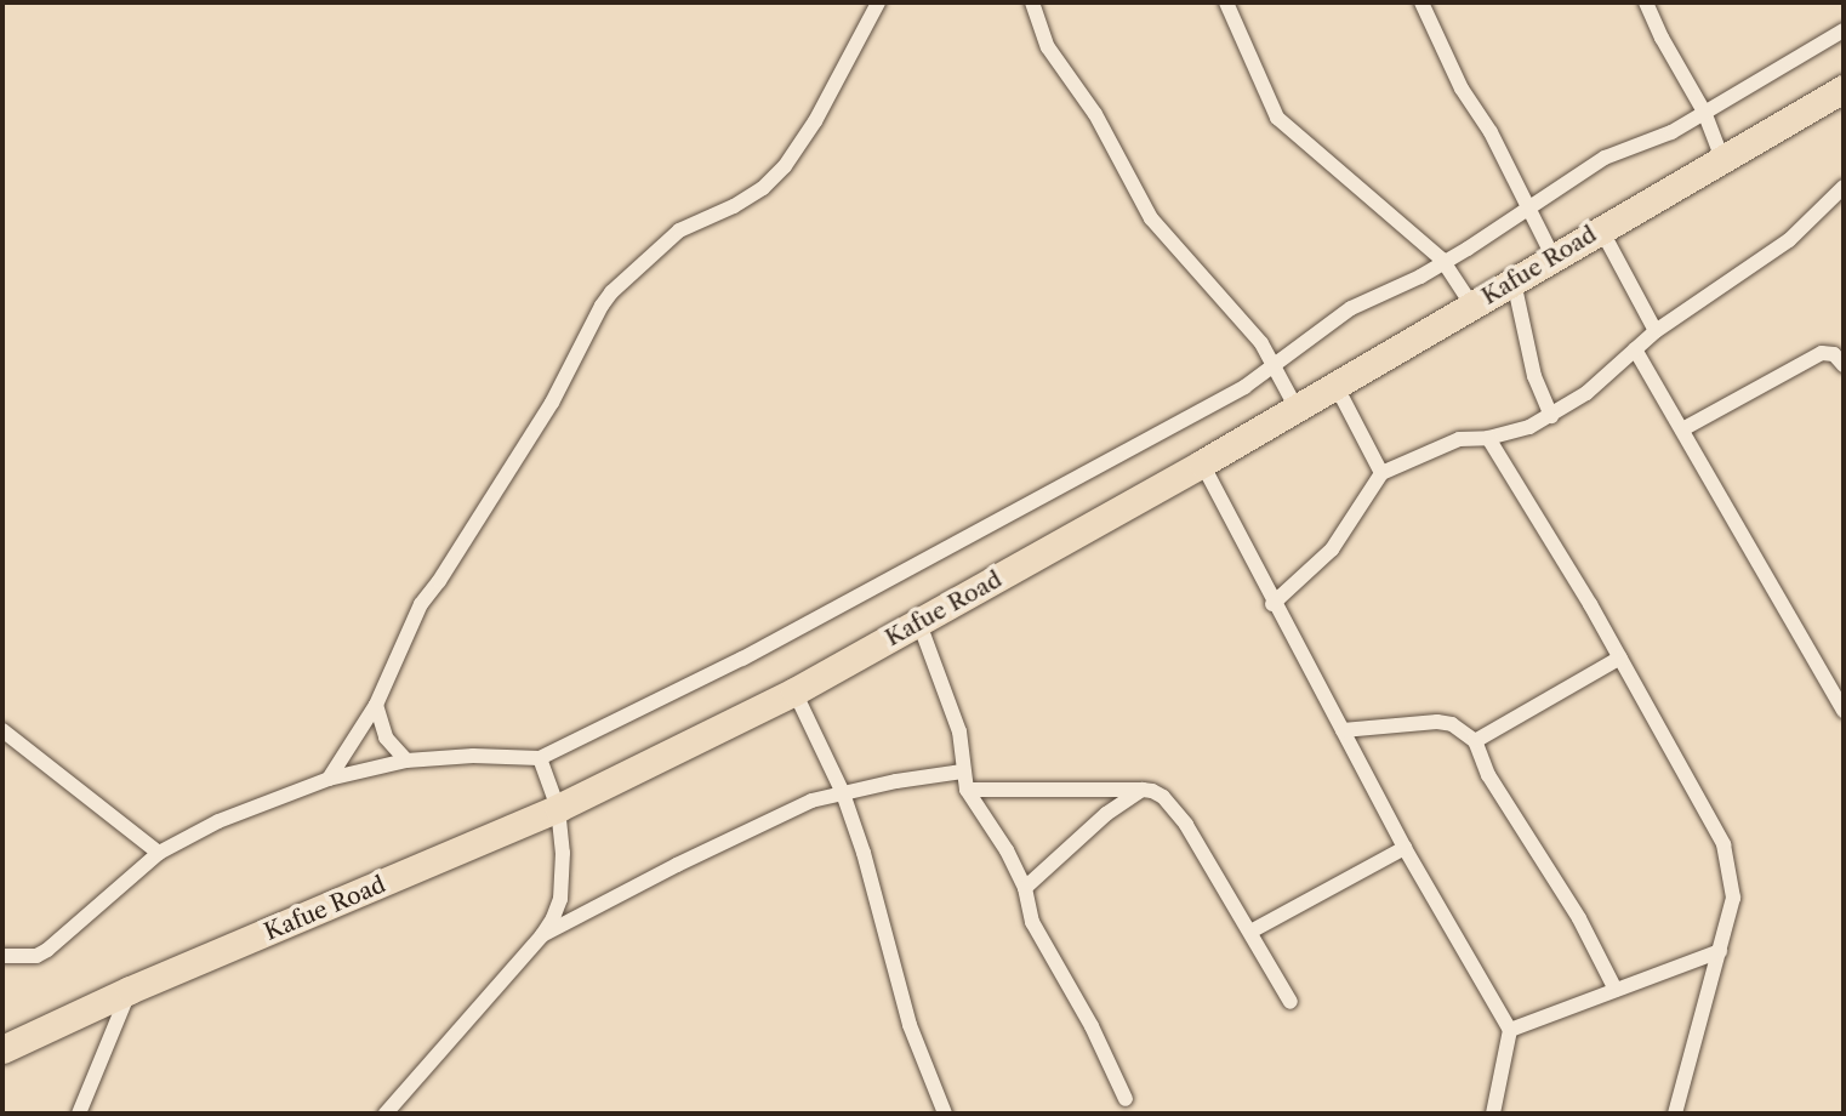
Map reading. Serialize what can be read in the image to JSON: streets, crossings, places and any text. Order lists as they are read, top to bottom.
{
  "streets": {
    "highway": ["Kafue Road"]
  }
}
